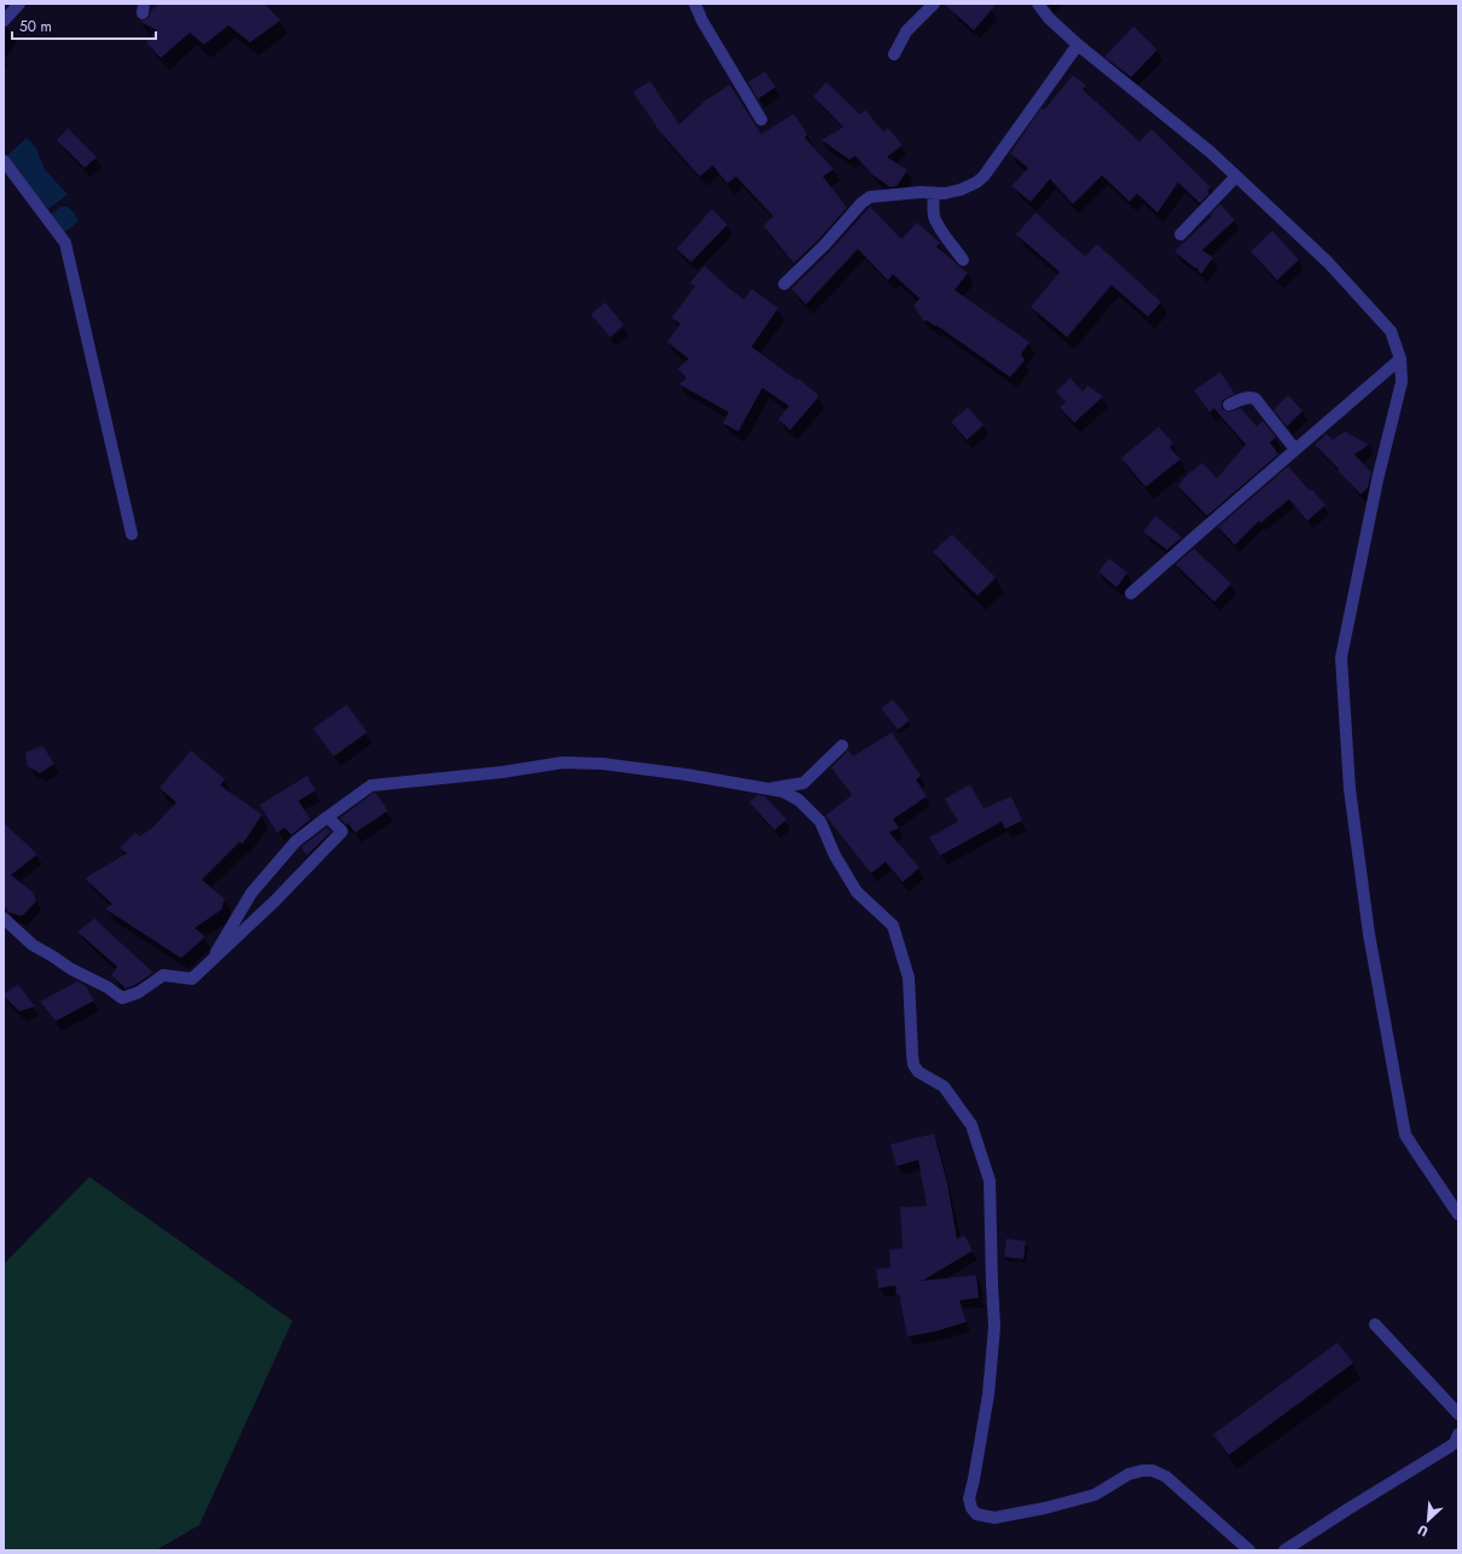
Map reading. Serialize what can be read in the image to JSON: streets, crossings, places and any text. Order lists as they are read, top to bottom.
{
  "scale_bar": "50 m",
  "north": "bottom left"
}
